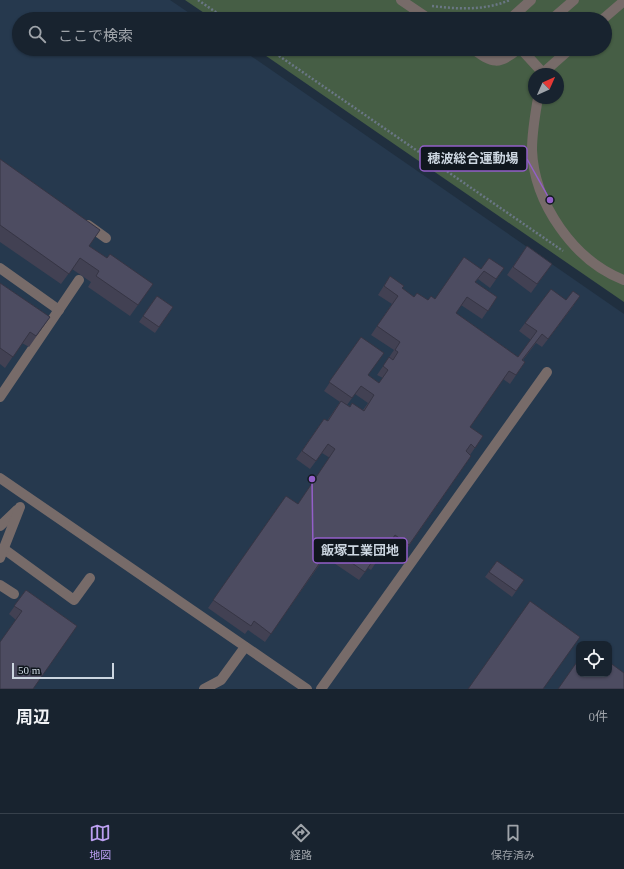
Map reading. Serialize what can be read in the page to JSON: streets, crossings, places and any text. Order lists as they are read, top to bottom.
{
  "places": ["穂波総合運動場", "飯塚工業団地"],
  "scale_bar": "50 m",
  "north": "top right",
  "page": {
    "search": "ここで検索",
    "scale": "50 m",
    "heading": ["周辺", "0件"],
    "nav": ["地図", "経路", "保存済み"]
  }
}
